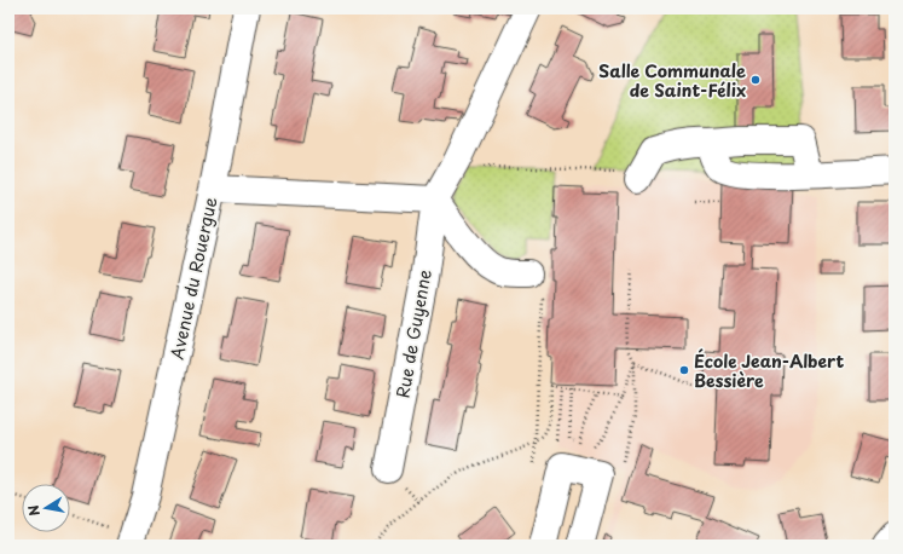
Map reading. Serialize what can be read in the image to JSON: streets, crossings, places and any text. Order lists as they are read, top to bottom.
{
  "streets": {
    "street": ["Avenue du Rouergue", "Rue de Guyenne"]
  },
  "places": ["Salle Communale de Saint-Félix", "École Jean-Albert Bessière"],
  "north": "left"
}
